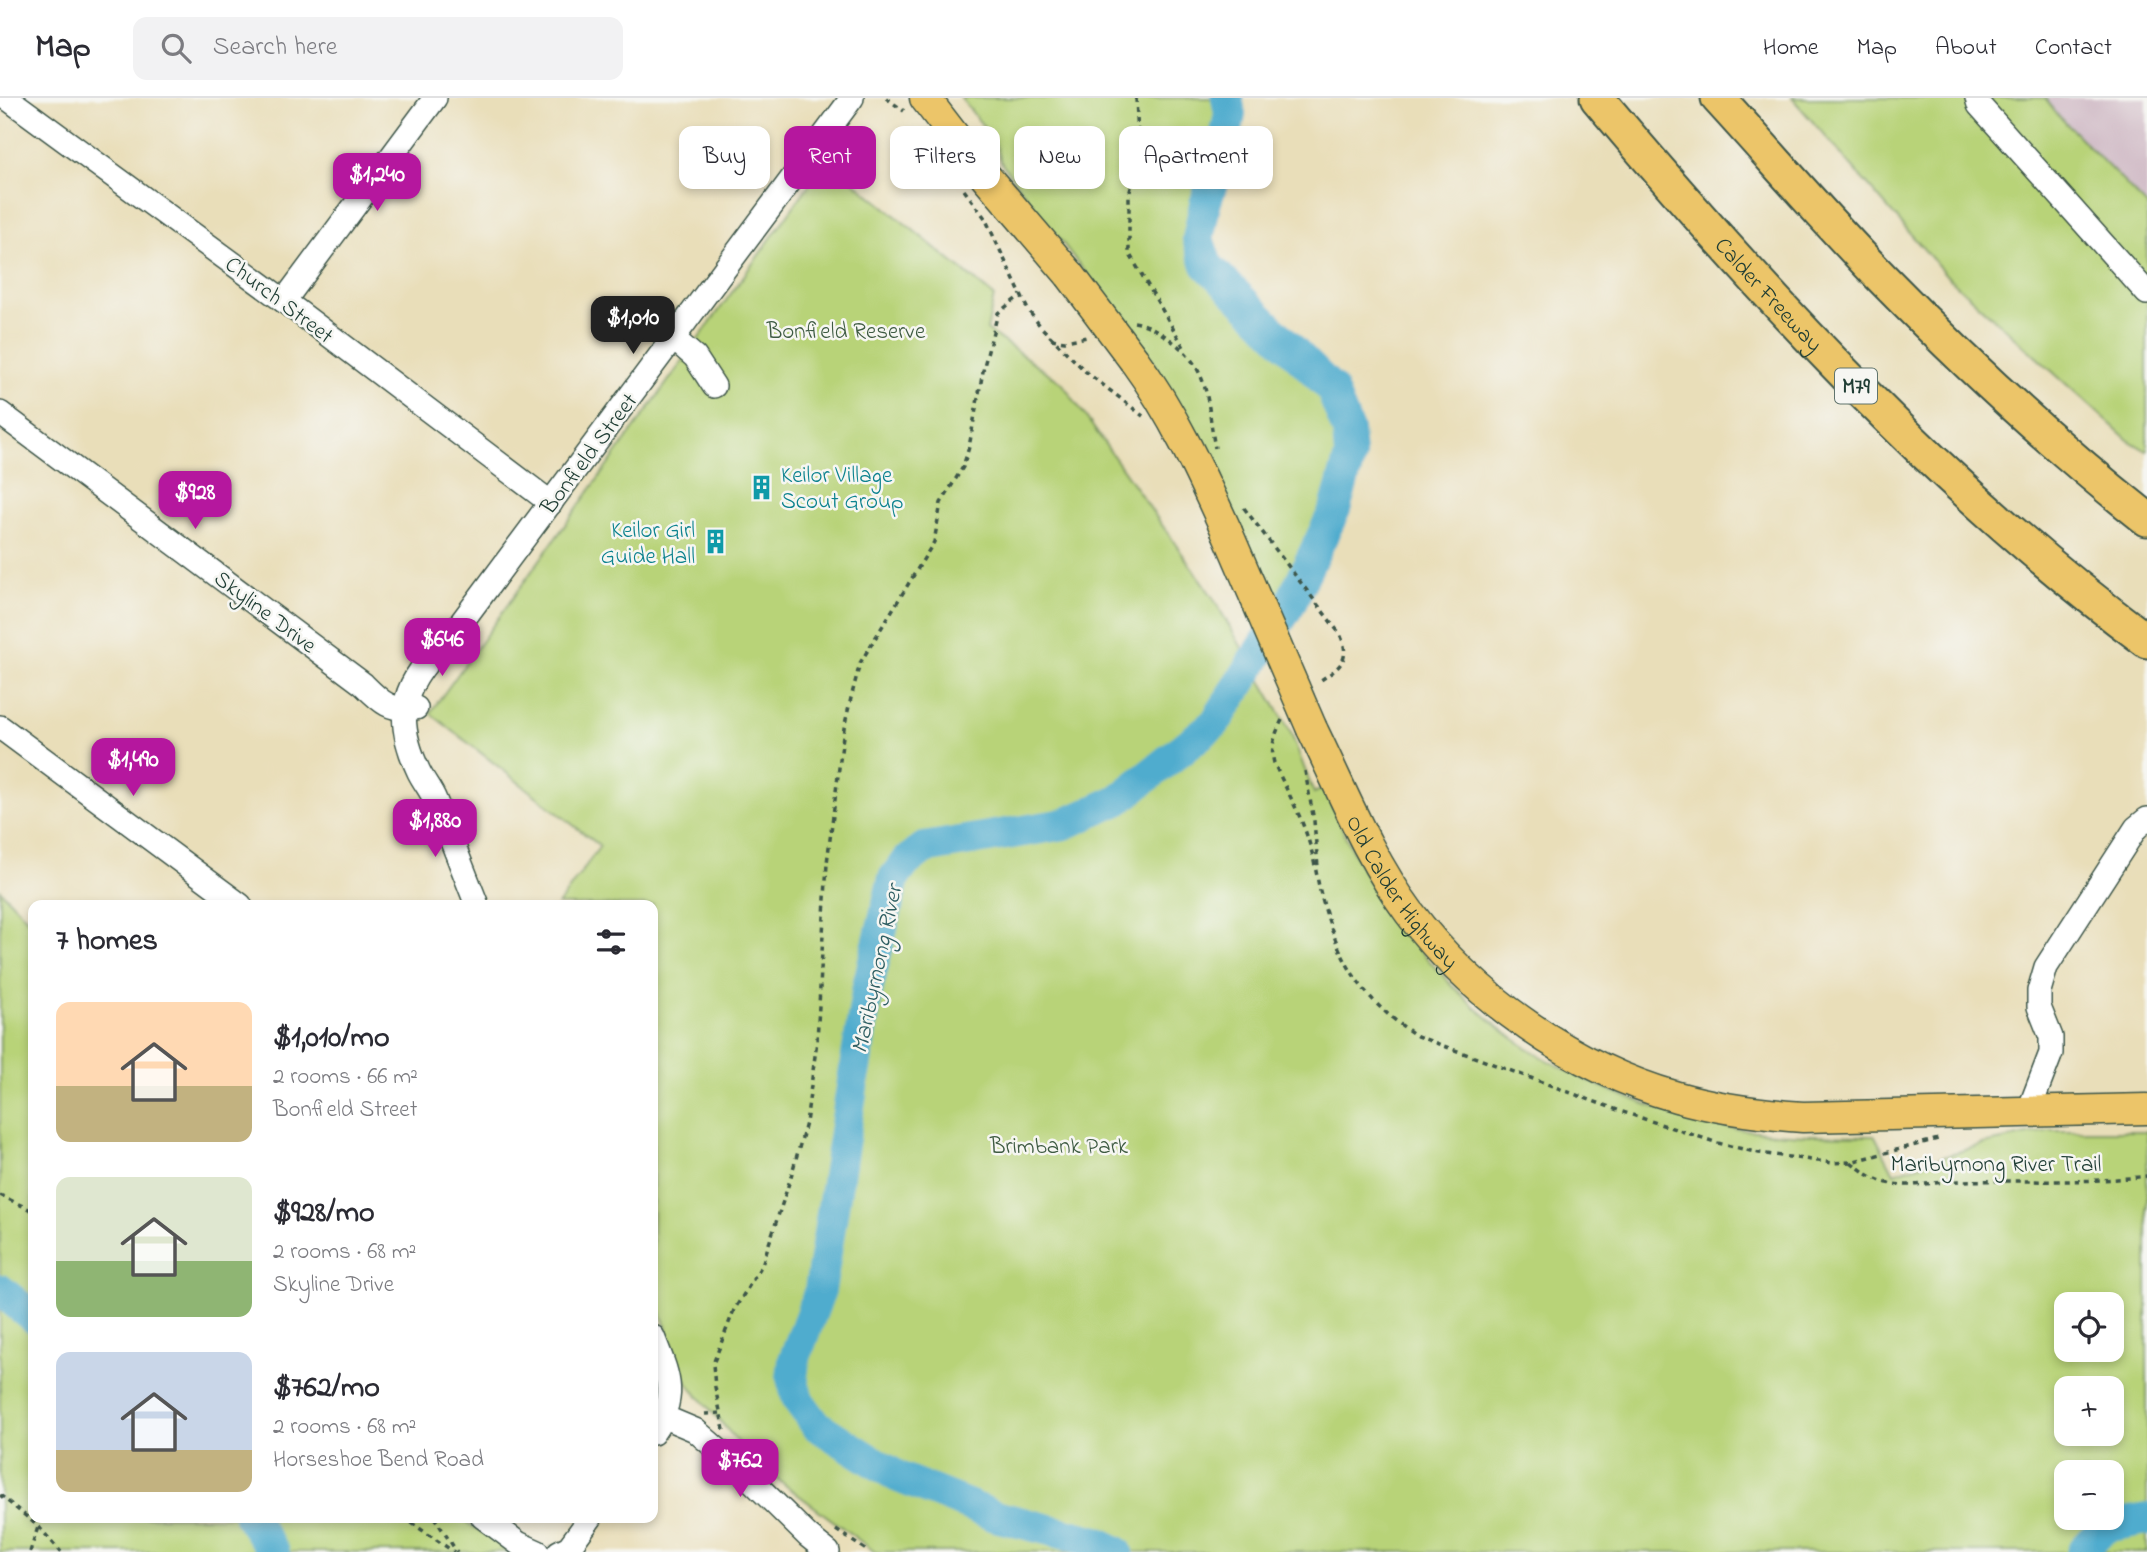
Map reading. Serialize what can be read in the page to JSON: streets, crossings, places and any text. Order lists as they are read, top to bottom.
{
  "streets": {
    "highway": ["Calder Freeway", "M79"],
    "main road": ["Old Calder Highway"],
    "street": ["Church Street", "Bonfield Street", "Skyline Drive"],
    "path": ["Maribyrnong River Trail"]
  },
  "crossings": [
    ["Church Street", "Bonfield Street"],
    ["Bonfield Street", "Skyline Drive"]
  ],
  "water": ["Maribyrnong River"],
  "parks": ["Bonfield Reserve", "Brimbank Park"],
  "places": {
    "building": ["Keilor Village Scout Group", "Keilor Girl Guide Hall"]
  },
  "page": {
    "header": "Map",
    "search": "Search here",
    "nav": [
      "Home",
      "Map",
      "About",
      "Contact"
    ],
    "chip": [
      "Buy",
      "Rent",
      "Filters",
      "New",
      "Apartment"
    ],
    "price": [
      "$1,240",
      "$1,010",
      "$928",
      "$646",
      "$1,490",
      "$1,880",
      "$762"
    ],
    "heading": "7 homes",
    "list": [
      {
        "name": "$1,010/mo",
        "note": "2 rooms · 66 m² · Bonfield Street"
      },
      {
        "name": "$928/mo",
        "note": "2 rooms · 68 m² · Skyline Drive"
      },
      {
        "name": "$762/mo",
        "note": "2 rooms · 68 m² · Horseshoe Bend Road"
      }
    ],
    "map_buttons": ["+", "−"]
  }
}
